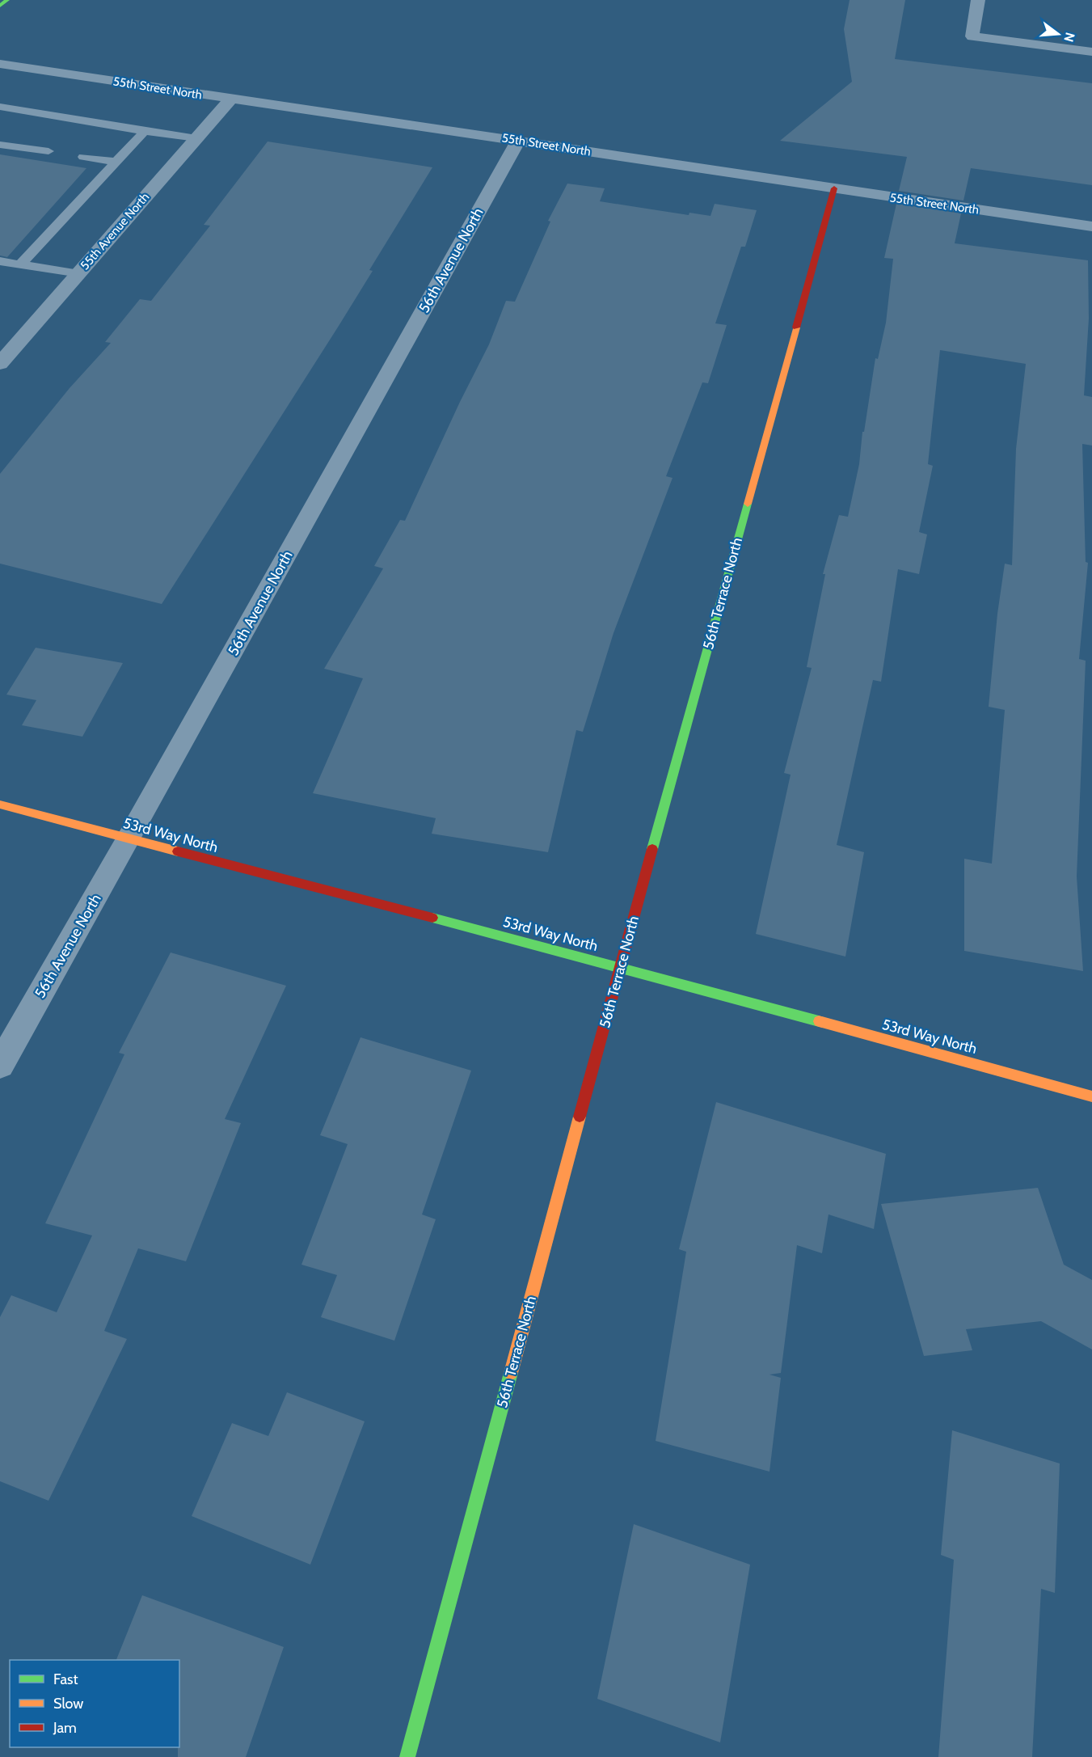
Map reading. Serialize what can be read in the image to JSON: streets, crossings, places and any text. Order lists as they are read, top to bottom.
{
  "streets": {
    "street": [
      "55th Street North",
      "55th Avenue North",
      "56th Avenue North",
      "56th Terrace North",
      "53rd Way North"
    ]
  },
  "crossings": [
    ["55th Street North", "55th Avenue North"],
    ["55th Street North", "56th Avenue North"],
    ["55th Street North", "56th Terrace North"],
    ["56th Avenue North", "53rd Way North"],
    ["56th Terrace North", "53rd Way North"]
  ],
  "legend": ["Fast", "Slow", "Jam"],
  "north": "right"
}
